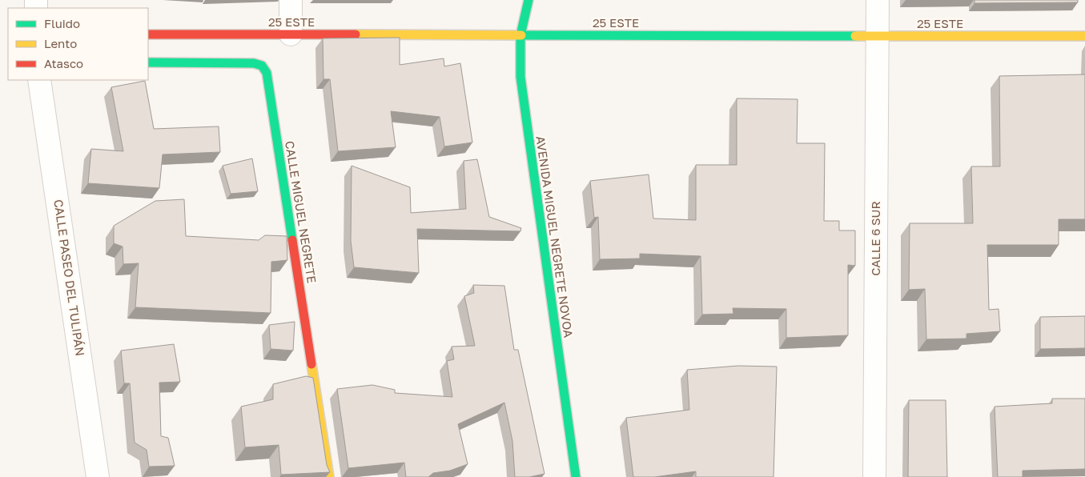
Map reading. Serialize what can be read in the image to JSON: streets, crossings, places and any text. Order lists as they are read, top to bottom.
{
  "streets": {
    "street": [
      "25 ESTE",
      "CALLE MIGUEL NEGRETE",
      "AVENIDA MIGUEL NEGRETE NOVOA",
      "CALLE 6 SUR",
      "CALLE PASEO DEL TULIPÁN"
    ]
  },
  "crossings": [
    ["25 ESTE", "AVENIDA MIGUEL NEGRETE NOVOA"],
    ["25 ESTE", "CALLE 6 SUR"]
  ],
  "legend": ["Fluido", "Lento", "Atasco"]
}
